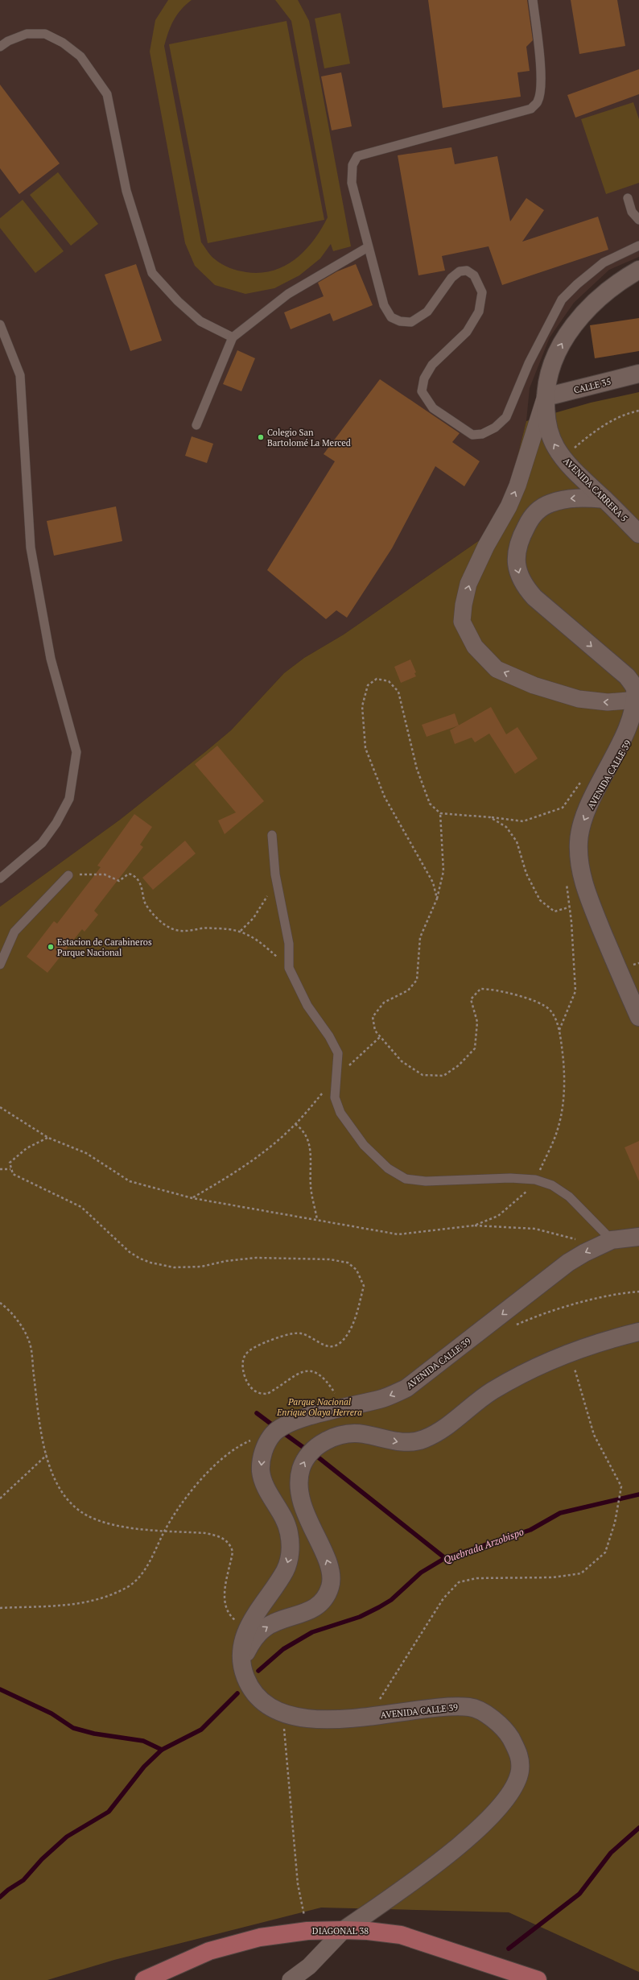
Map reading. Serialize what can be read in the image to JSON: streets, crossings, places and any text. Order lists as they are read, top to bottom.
{
  "streets": {
    "main road": ["DIAGONAL 38"],
    "street": ["CALLE 35", "AVENIDA CARRERA 5", "AVENIDA CALLE 39"]
  },
  "crossings": [
    ["CALLE 35", "AVENIDA CARRERA 5"],
    ["AVENIDA CARRERA 5", "AVENIDA CALLE 39"],
    ["AVENIDA CALLE 39", "DIAGONAL 38"]
  ],
  "one_way": ["AVENIDA CARRERA 5"],
  "water": ["Quebrada Arzobispo"],
  "parks": ["Parque Nacional Enrique Olaya Herrera"],
  "places": ["Colegio San Bartolomé La Merced", "Estacion de Carabineros Parque Nacional"]
}
